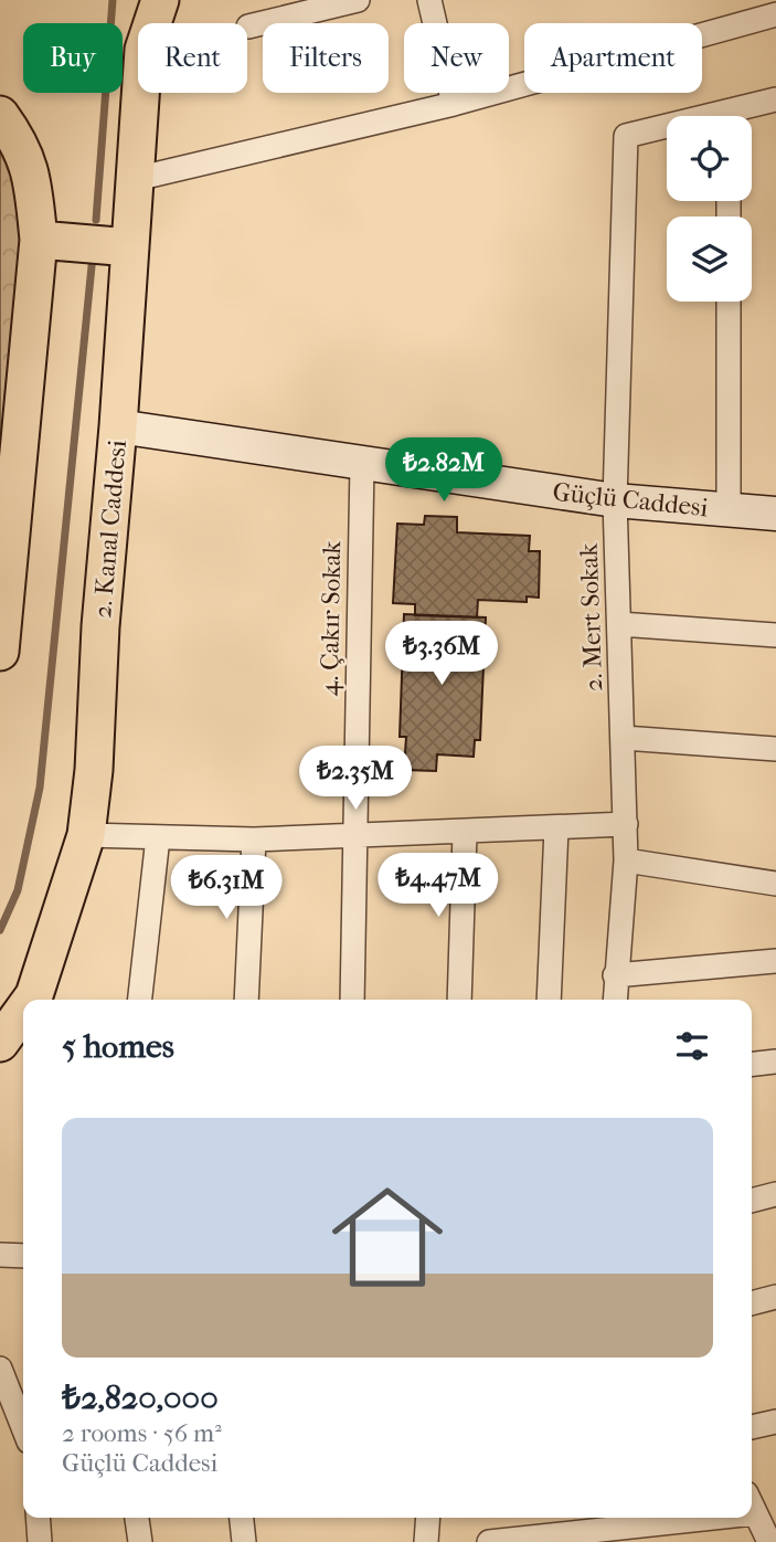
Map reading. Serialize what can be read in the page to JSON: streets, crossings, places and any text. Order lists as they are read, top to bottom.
{
  "streets": {
    "main road": ["Güçlü Caddesi", "2. Kanal Caddesi"],
    "street": ["2. Mert Sokak", "4. Çakır Sokak"]
  },
  "crossings": [
    ["Güçlü Caddesi", "2. Kanal Caddesi"],
    ["Güçlü Caddesi", "2. Mert Sokak"],
    ["Güçlü Caddesi", "4. Çakır Sokak"]
  ],
  "page": {
    "chip": [
      "Buy",
      "Rent",
      "Filters",
      "New",
      "Apartment"
    ],
    "price": [
      "₺2.82M",
      "₺3.36M",
      "₺2.35M",
      "₺4.47M",
      "₺6.31M"
    ],
    "heading": "5 homes",
    "list": [
      {
        "name": "₺2,820,000",
        "note": "2 rooms · 56 m² · Güçlü Caddesi"
      }
    ]
  }
}
